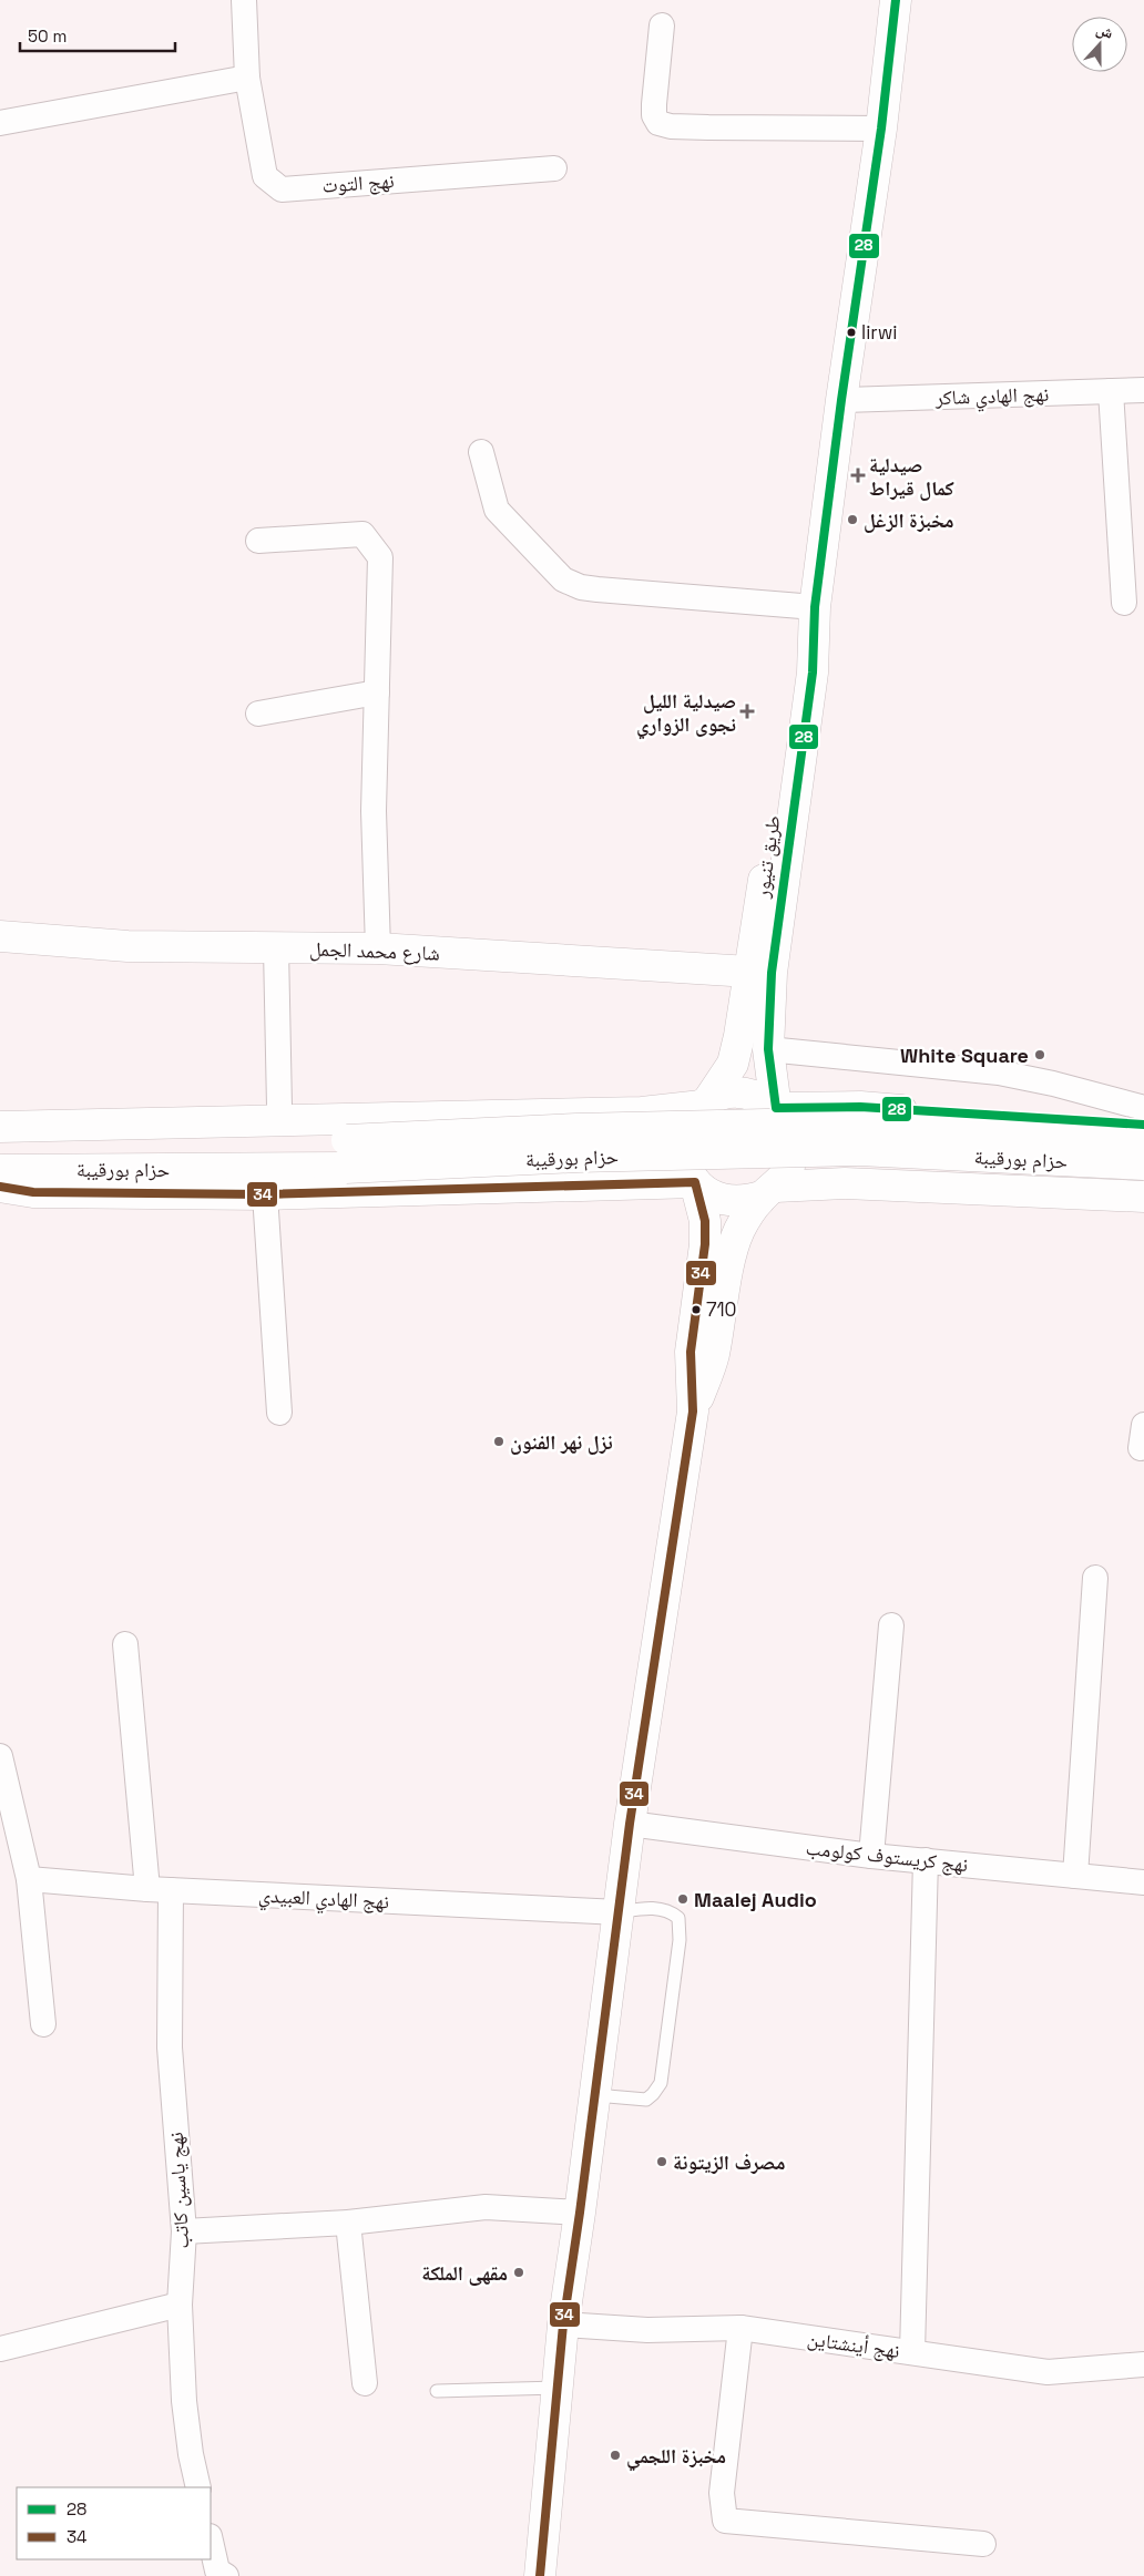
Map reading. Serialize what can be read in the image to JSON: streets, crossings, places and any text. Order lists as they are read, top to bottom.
{
  "streets": {
    "main road": ["طريق تنيور", "شارع محمد الجمل", "حزام بورقيبة"],
    "street": [
      "نهج التوت",
      "نهج الهادي شاكر",
      "نهج كريستوف كولومب",
      "نهج الهادي العبيدي",
      "نهج ياسين كاتب",
      "نهج أينشتاين"
    ]
  },
  "crossings": [
    ["نهج الهادي شاكر", "طريق تنيور"],
    ["طريق تنيور", "شارع محمد الجمل"],
    ["نهج الهادي العبيدي", "نهج ياسين كاتب"]
  ],
  "places": {
    "other": [
      "Iirwi",
      "مخبزة الزغل",
      "White Square",
      "710",
      "نزل نهر الفنون",
      "Maalej Audio",
      "مصرف الزيتونة",
      "مقهى الملكة",
      "مخبزة اللجمي"
    ],
    "health": ["صيدلية كمال قيراط", "صيدلية الليل نجوى الزواري"]
  },
  "lines": ["transit line 28", "transit line 34"],
  "legend": ["28", "34"],
  "scale_bar": "50 m",
  "north": "top"
}
